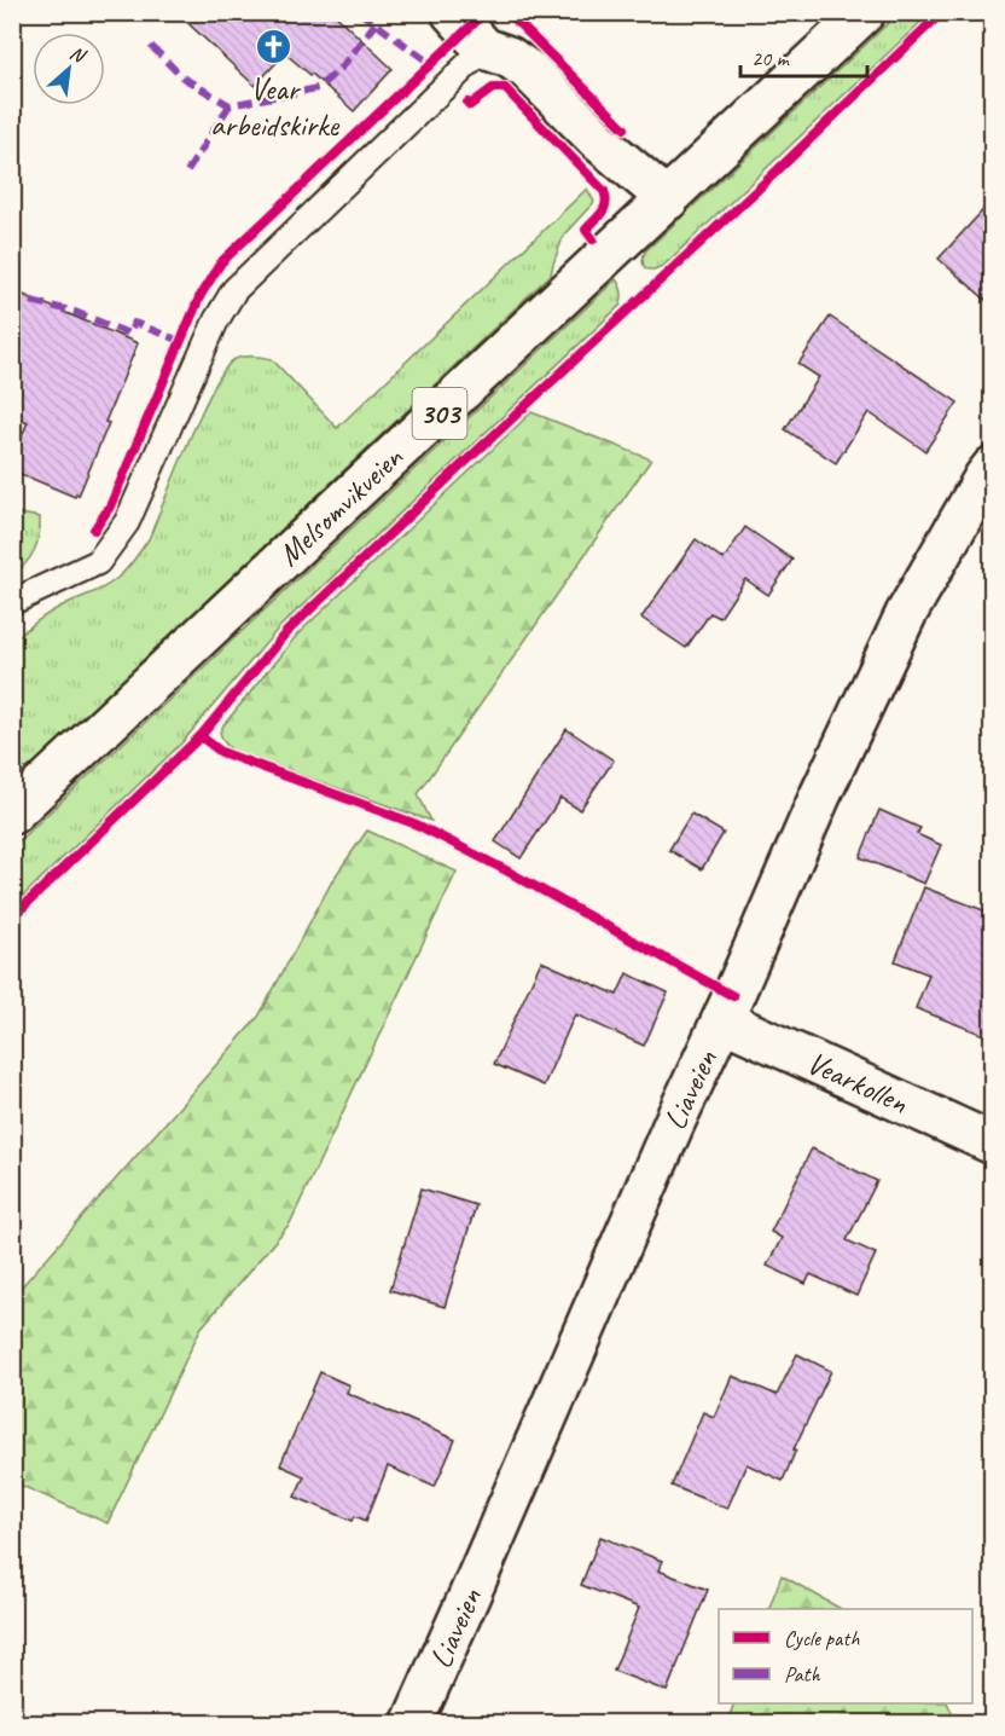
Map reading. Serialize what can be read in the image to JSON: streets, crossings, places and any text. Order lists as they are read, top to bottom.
{
  "streets": {
    "street": [
      "303",
      "Melsomvikveien",
      "Vearkollen",
      "Liaveien"
    ]
  },
  "crossings": [
    ["Vearkollen", "Liaveien"]
  ],
  "places": {
    "church": ["Vear arbeidskirke"]
  },
  "legend": ["Cycle path", "Path"],
  "scale_bar": "20 m",
  "north": "top right"
}
